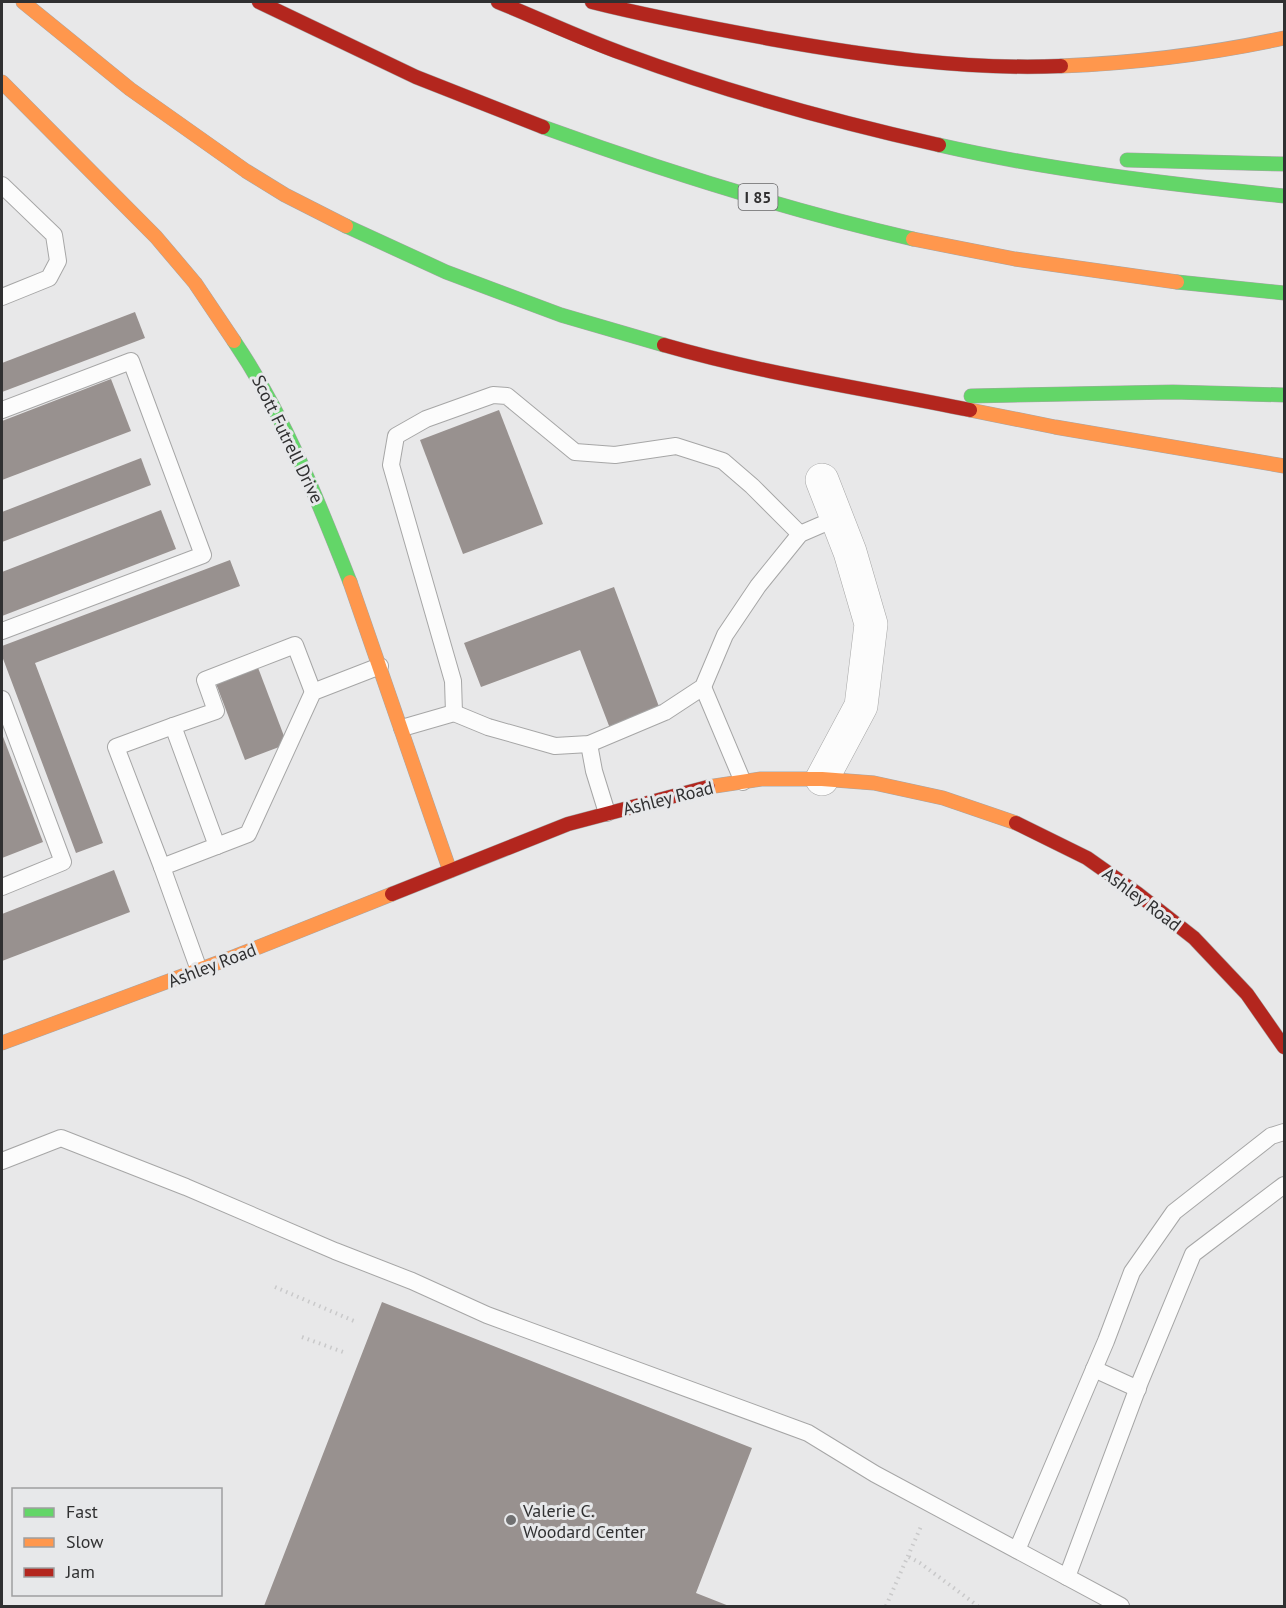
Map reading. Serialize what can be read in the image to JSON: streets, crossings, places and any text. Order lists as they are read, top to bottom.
{
  "streets": {
    "main road": ["I 85", "Scott Futrell Drive", "Ashley Road"]
  },
  "crossings": [
    ["Scott Futrell Drive", "Ashley Road"]
  ],
  "places": ["Valerie C. Woodard Center"],
  "legend": ["Fast", "Slow", "Jam"]
}
